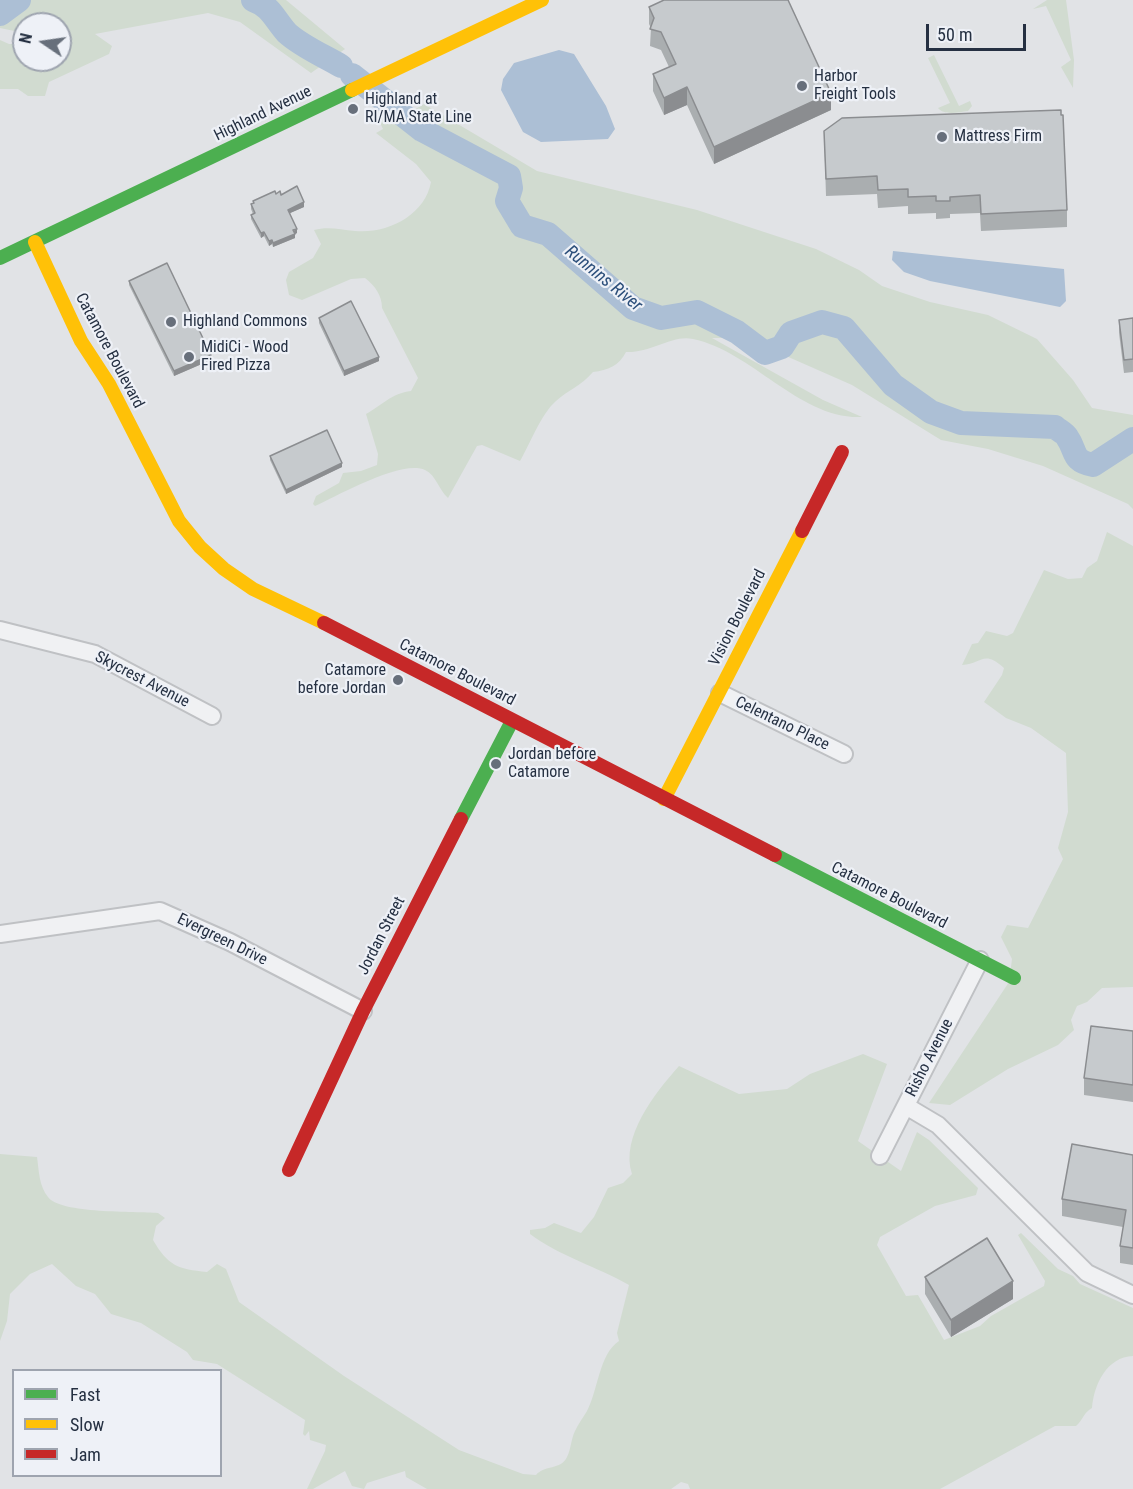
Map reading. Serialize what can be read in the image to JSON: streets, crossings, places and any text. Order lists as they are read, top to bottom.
{
  "streets": {
    "street": [
      "Highland Avenue",
      "Catamore Boulevard",
      "Vision Boulevard",
      "Skycrest Avenue",
      "Celentano Place",
      "Jordan Street",
      "Evergreen Drive",
      "Risho Avenue"
    ]
  },
  "crossings": [
    ["Highland Avenue", "Catamore Boulevard"],
    ["Catamore Boulevard", "Vision Boulevard"],
    ["Catamore Boulevard", "Jordan Street"],
    ["Catamore Boulevard", "Risho Avenue"],
    ["Vision Boulevard", "Celentano Place"],
    ["Jordan Street", "Evergreen Drive"]
  ],
  "water": ["Runnins River"],
  "places": [
    "Harbor Freight Tools",
    "Highland at RI/MA State Line",
    "Mattress Firm",
    "Highland Commons",
    "MidiCi - Wood Fired Pizza",
    "Catamore before Jordan",
    "Jordan before Catamore"
  ],
  "legend": ["Fast", "Slow", "Jam"],
  "scale_bar": "50 m",
  "north": "left"
}
